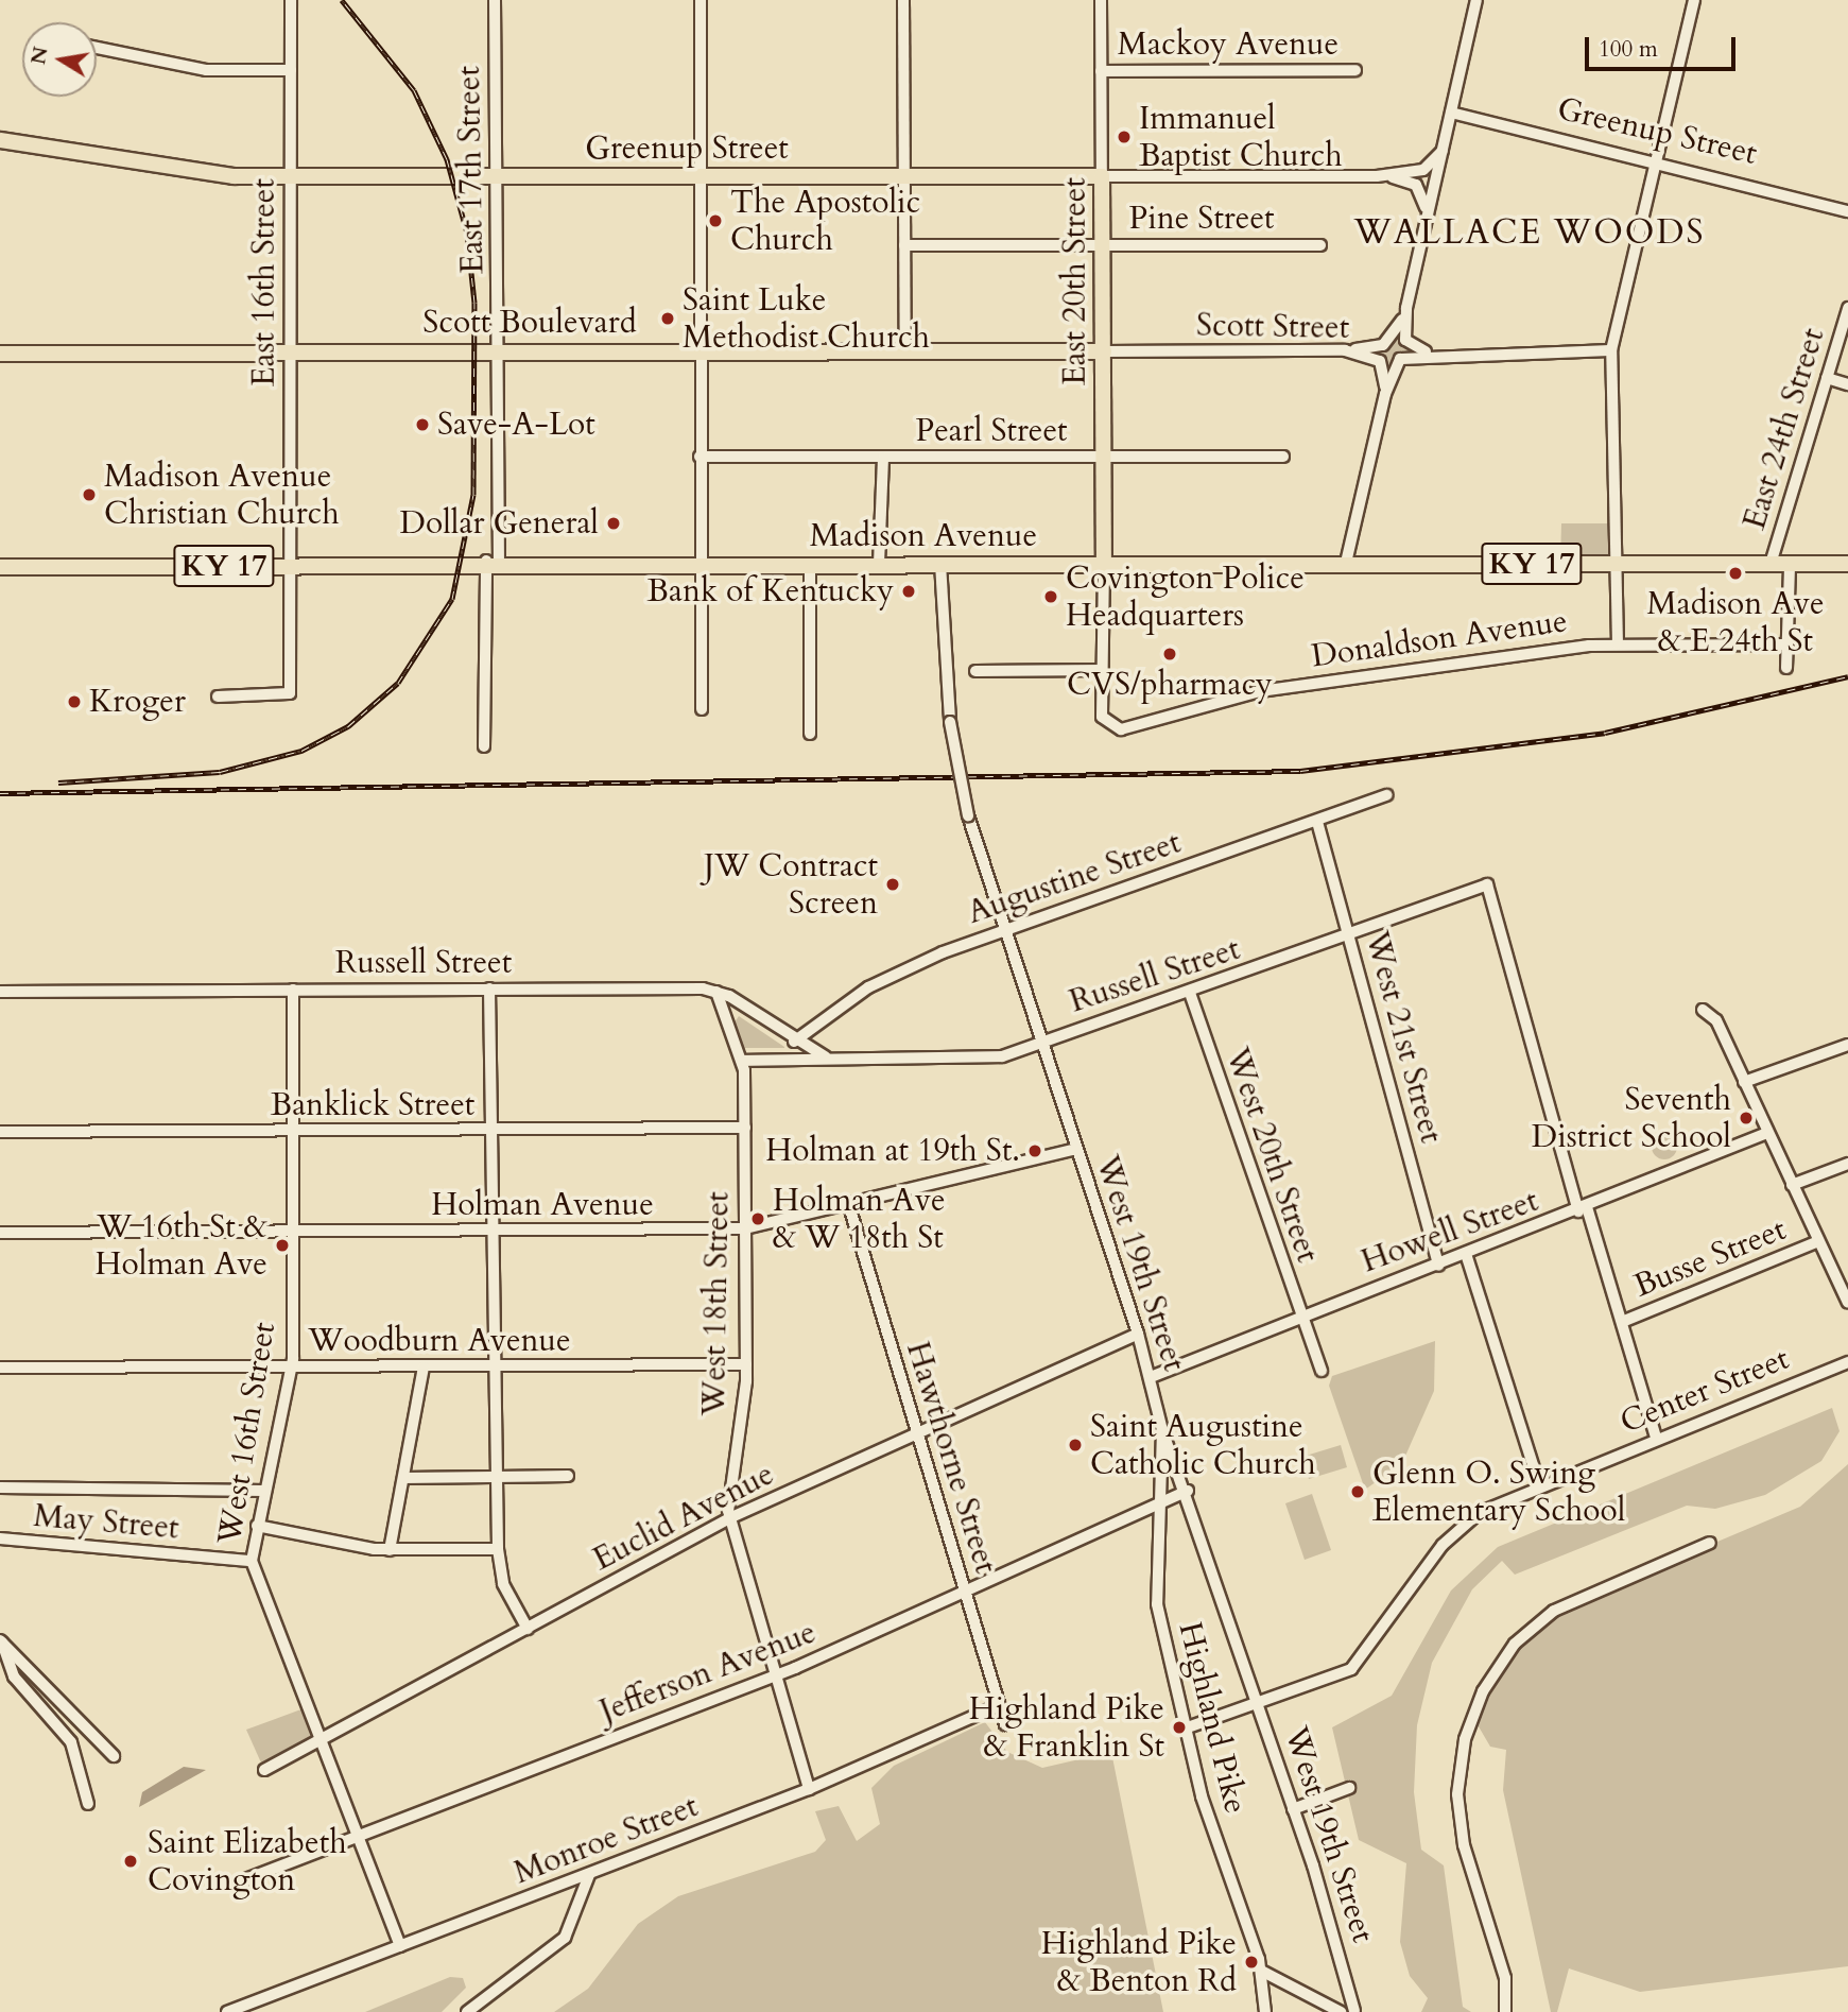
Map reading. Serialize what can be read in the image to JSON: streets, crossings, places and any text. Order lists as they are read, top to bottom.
{
  "streets": {
    "main road": [
      "Greenup Street",
      "East 20th Street",
      "Scott Boulevard",
      "Madison Avenue",
      "KY 17"
    ],
    "street": [
      "Mackoy Avenue",
      "East 17th Street",
      "Pine Street",
      "East 16th Street",
      "Scott Street",
      "East 24th Street",
      "Pearl Street",
      "Donaldson Avenue",
      "Augustine Street",
      "Russell Street",
      "West 21st Street",
      "Banklick Street",
      "West 20th Street",
      "Holman Avenue",
      "Howell Street",
      "Busse Street",
      "West 19th Street",
      "West 18th Street",
      "Woodburn Avenue",
      "Center Street",
      "West 16th Street",
      "Hawthorne Street",
      "Euclid Avenue",
      "May Street",
      "Jefferson Avenue",
      "Highland Pike",
      "Monroe Street"
    ]
  },
  "crossings": [
    ["Mackoy Avenue", "East 20th Street"],
    ["Greenup Street", "East 17th Street"],
    ["Greenup Street", "East 20th Street"],
    ["Greenup Street", "East 16th Street"],
    ["East 17th Street", "Scott Boulevard"],
    ["East 17th Street", "Madison Avenue"],
    ["Pine Street", "East 20th Street"],
    ["East 20th Street", "Scott Boulevard"],
    ["East 20th Street", "Scott Street"],
    ["East 20th Street", "Pearl Street"],
    ["East 20th Street", "Madison Avenue"],
    ["East 16th Street", "Scott Boulevard"],
    ["East 16th Street", "Madison Avenue"],
    ["Scott Boulevard", "Scott Street"],
    ["East 24th Street", "Madison Avenue"],
    ["Madison Avenue", "West 19th Street"],
    ["Augustine Street", "Russell Street"],
    ["Augustine Street", "West 21st Street"],
    ["Augustine Street", "West 19th Street"],
    ["Russell Street", "West 21st Street"],
    ["Russell Street", "West 20th Street"],
    ["Russell Street", "Howell Street"],
    ["Russell Street", "West 19th Street"],
    ["Russell Street", "West 18th Street"],
    ["Russell Street", "West 16th Street"],
    ["West 21st Street", "Howell Street"],
    ["Banklick Street", "West 18th Street"],
    ["Banklick Street", "West 16th Street"],
    ["West 20th Street", "Howell Street"],
    ["Holman Avenue", "West 19th Street"],
    ["Holman Avenue", "West 18th Street"],
    ["Holman Avenue", "West 16th Street"],
    ["Holman Avenue", "Hawthorne Street"],
    ["Howell Street", "West 19th Street"],
    ["West 19th Street", "Center Street"],
    ["West 19th Street", "Euclid Avenue"],
    ["West 19th Street", "Jefferson Avenue"],
    ["West 19th Street", "Highland Pike"],
    ["West 18th Street", "Woodburn Avenue"],
    ["West 18th Street", "Euclid Avenue"],
    ["West 18th Street", "Jefferson Avenue"],
    ["West 18th Street", "Monroe Street"],
    ["Woodburn Avenue", "West 16th Street"],
    ["Center Street", "Highland Pike"],
    ["West 16th Street", "Euclid Avenue"],
    ["West 16th Street", "May Street"],
    ["West 16th Street", "Jefferson Avenue"],
    ["West 16th Street", "Monroe Street"],
    ["Hawthorne Street", "Euclid Avenue"],
    ["Hawthorne Street", "Jefferson Avenue"],
    ["Hawthorne Street", "Monroe Street"],
    ["Jefferson Avenue", "Highland Pike"]
  ],
  "districts": ["WALLACE WOODS"],
  "places": [
    "Immanuel Baptist Church",
    "The Apostolic Church",
    "Saint Luke Methodist Church",
    "Save-A-Lot",
    "Madison Avenue Christian Church",
    "Dollar General",
    "Madison Ave & E 24th St",
    "Bank of Kentucky",
    "Covington Police Headquarters",
    "CVS/pharmacy",
    "Kroger",
    "JW Contract Screen",
    "Seventh District School",
    "Holman at 19th St.",
    "Holman Ave & W 18th St",
    "W 16th St & Holman Ave",
    "Saint Augustine Catholic Church",
    "Glenn O. Swing Elementary School",
    "Highland Pike & Franklin St",
    "Saint Elizabeth Covington",
    "Highland Pike & Benton Rd"
  ],
  "scale_bar": "100 m",
  "north": "left"
}
